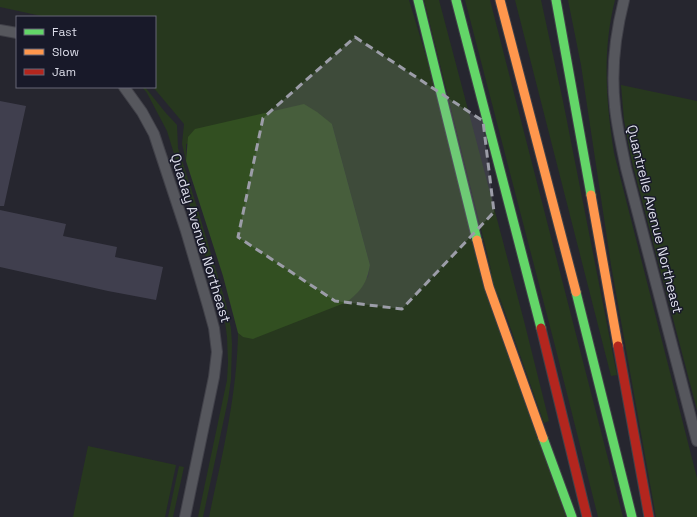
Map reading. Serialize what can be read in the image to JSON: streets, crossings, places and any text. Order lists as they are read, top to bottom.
{
  "streets": {
    "street": ["Quantrelle Avenue Northeast", "Quaday Avenue Northeast"]
  },
  "legend": ["Fast", "Slow", "Jam"]
}
